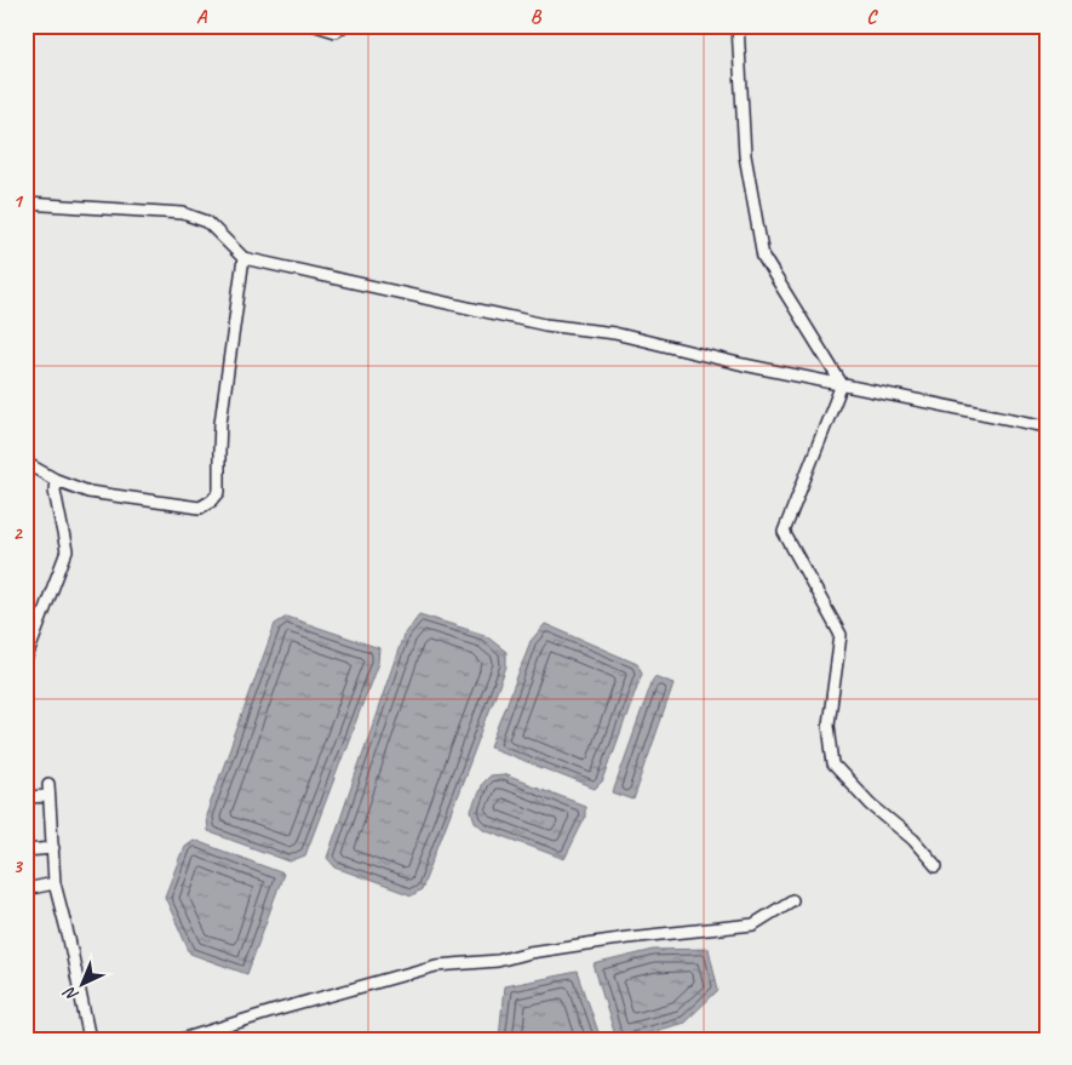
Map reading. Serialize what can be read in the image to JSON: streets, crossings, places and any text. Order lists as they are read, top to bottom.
{
  "north": "bottom left",
  "grid": {
    "columns": ["A", "B", "C"],
    "rows": ["1", "2", "3"]
  }
}
